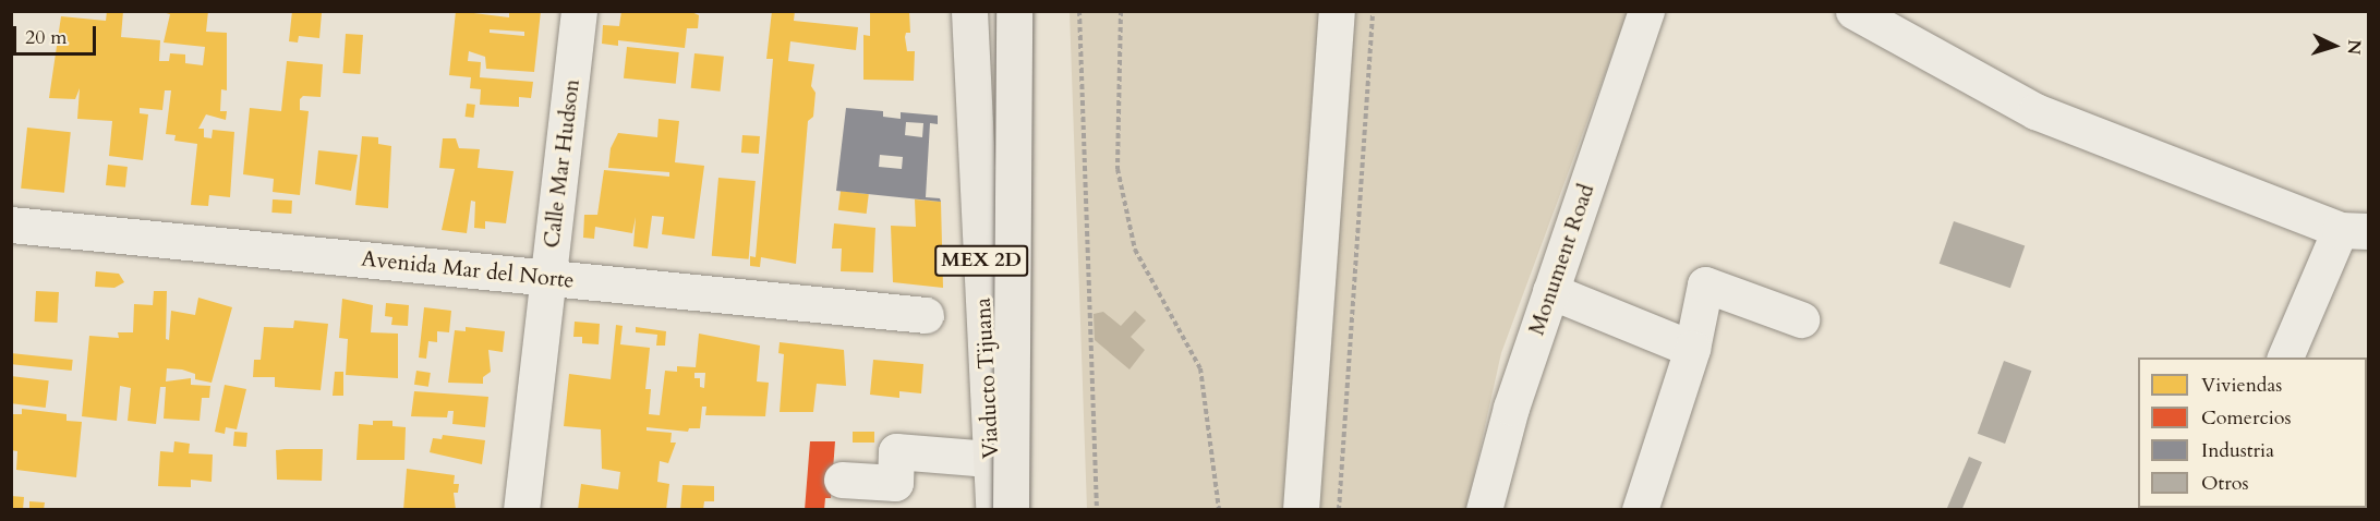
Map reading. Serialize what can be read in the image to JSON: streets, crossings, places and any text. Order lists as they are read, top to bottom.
{
  "streets": {
    "highway": ["MEX 2D", "Viaducto Tijuana"],
    "street": ["Calle Mar Hudson", "Monument Road", "Avenida Mar del Norte"]
  },
  "crossings": [
    ["Calle Mar Hudson", "Avenida Mar del Norte"]
  ],
  "legend": [
    "Viviendas",
    "Comercios",
    "Industria",
    "Otros"
  ],
  "scale_bar": "20 m",
  "north": "right"
}
